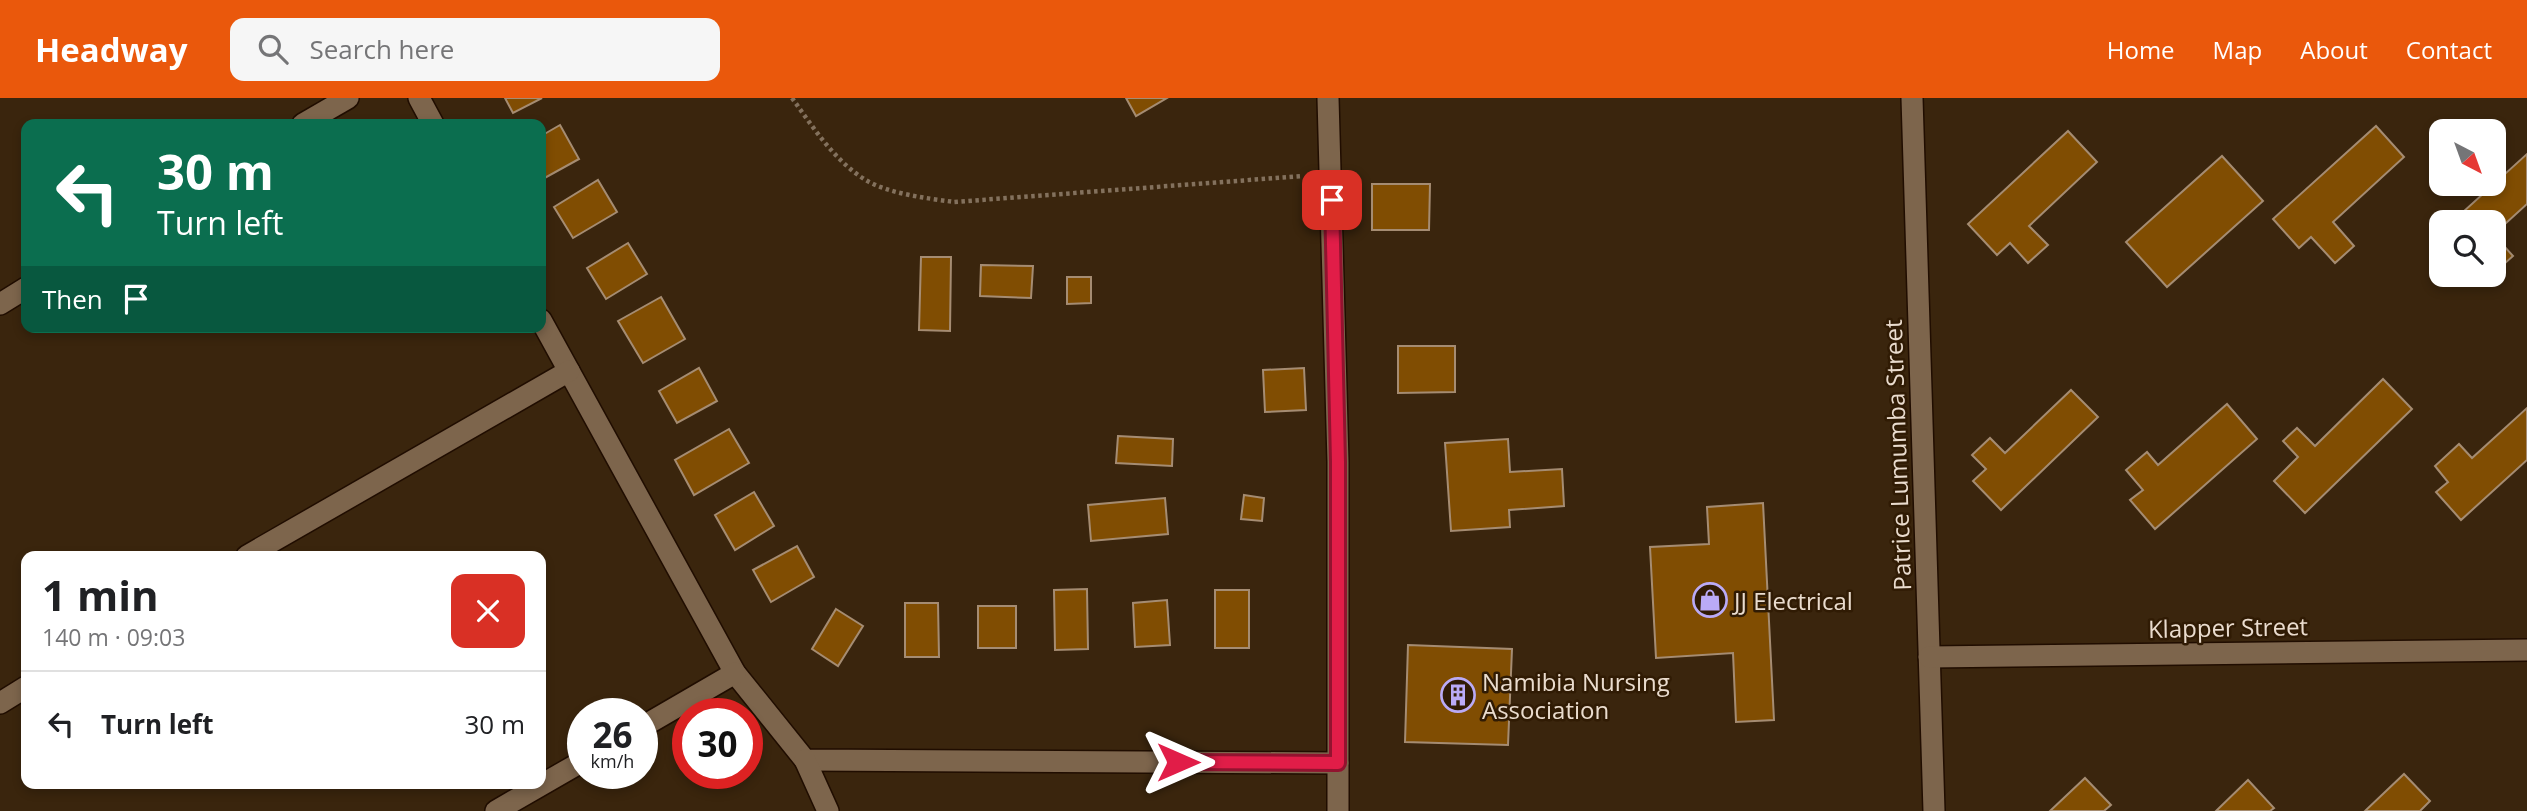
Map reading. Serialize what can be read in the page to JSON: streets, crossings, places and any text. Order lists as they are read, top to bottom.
{
  "streets": {
    "street": ["Patrice Lumumba Street", "Klapper Street"]
  },
  "crossings": [
    ["Patrice Lumumba Street", "Klapper Street"]
  ],
  "places": {
    "shop": ["JJ Electrical"],
    "building": ["Namibia Nursing Association"]
  },
  "north": "bottom right",
  "page": {
    "header": "Headway",
    "search": "Search here",
    "nav": [
      "Home",
      "Map",
      "About",
      "Contact"
    ],
    "turn": ["30 m", "Turn left"],
    "then": "Then",
    "heading": ["1 min", "140 m · 09:03"],
    "list": [
      {
        "name": "Turn left",
        "value": "30 m"
      }
    ],
    "speed": "26 km/h",
    "limit": "30"
  }
}
